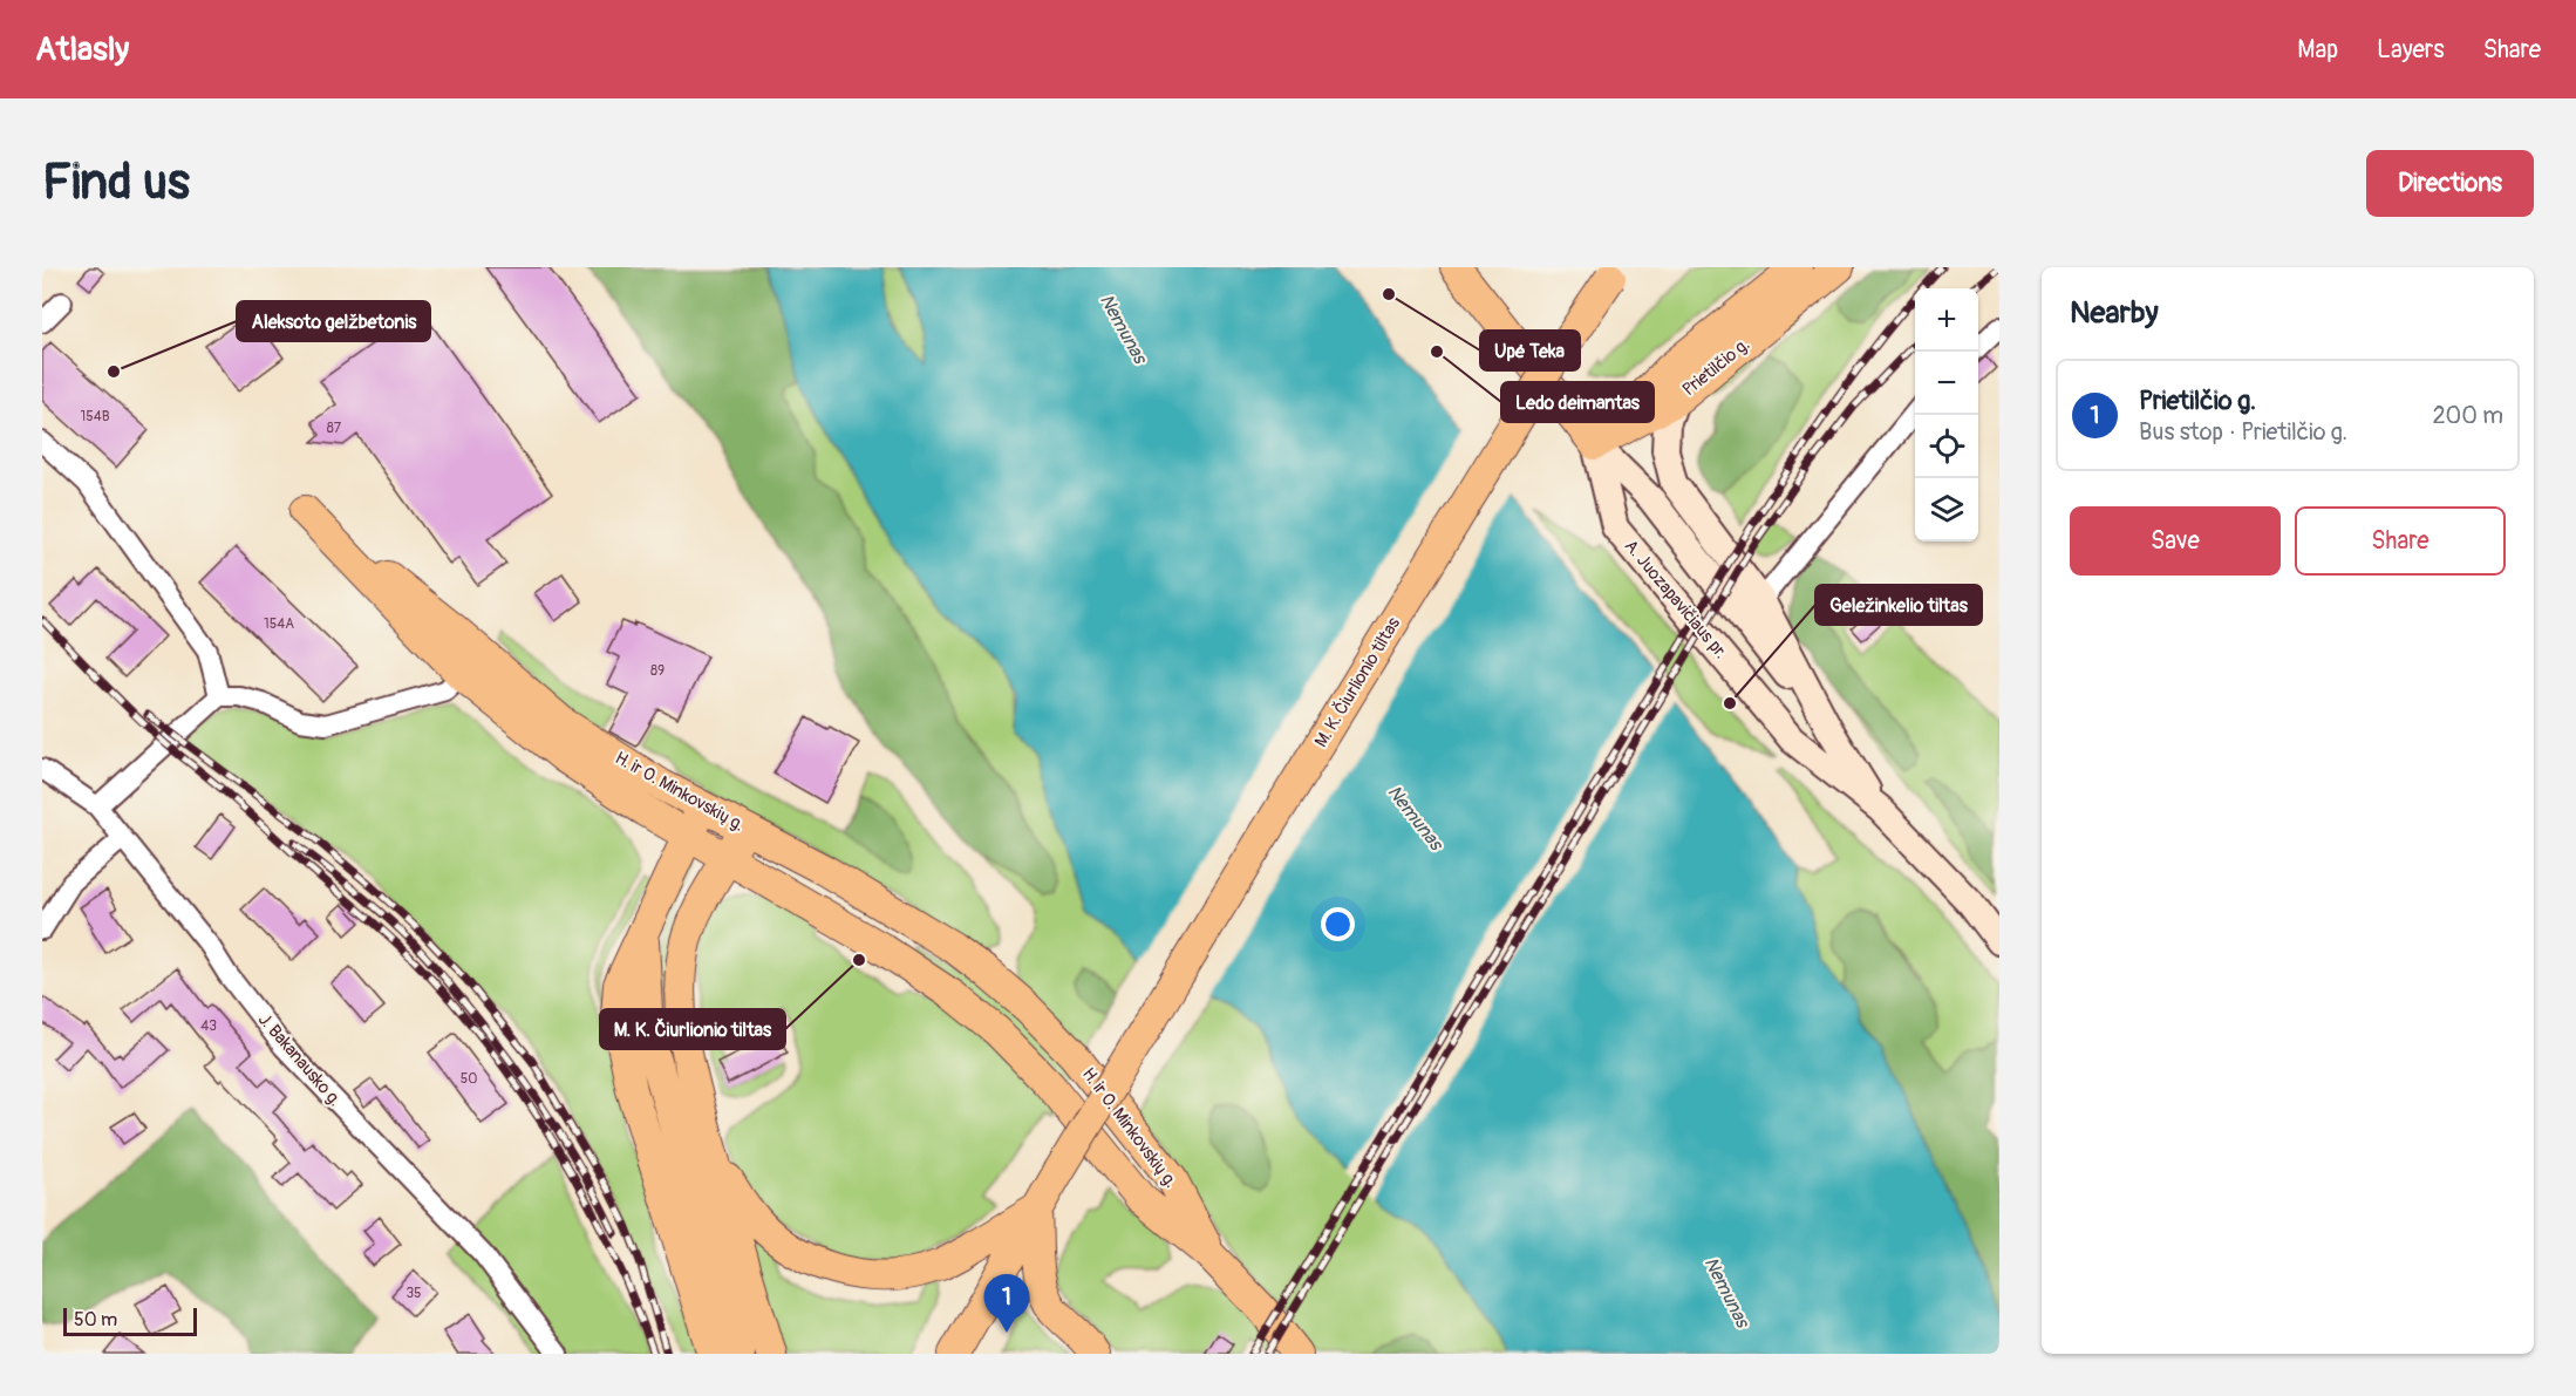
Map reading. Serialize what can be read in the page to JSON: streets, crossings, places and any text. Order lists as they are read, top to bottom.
{
  "streets": {
    "main road": [
      "Prietilčio g.",
      "A. Juozapavičiaus pr.",
      "M. K. Čiurlionio tiltas",
      "H. ir O. Minkovskių g."
    ],
    "street": ["J. Bakanausko g."]
  },
  "crossings": [
    ["Prietilčio g.", "A. Juozapavičiaus pr."]
  ],
  "water": ["Nemunas"],
  "places": [
    "Upė Teka",
    "Ledo deimantas",
    "Aleksoto gelžbetonis",
    "Geležinkelio tiltas",
    "M. K. Čiurlionio tiltas"
  ],
  "house_numbers": [
    "154B",
    "87",
    "154A",
    "89",
    "43",
    "50",
    "35"
  ],
  "scale_bar": "50 m",
  "page": {
    "header": "Atlasly",
    "nav": ["Map", "Layers", "Share"],
    "buttons": [
      "Directions",
      ["Save", "Share"]
    ],
    "title": "Find us",
    "heading": "Nearby",
    "map_buttons": ["+", "−"],
    "list": [
      {
        "mark": "1",
        "name": "Prietilčio g.",
        "note": "Bus stop · Prietilčio g.",
        "value": "200 m"
      }
    ],
    "pins": "1",
    "scale": "50 m"
  }
}
